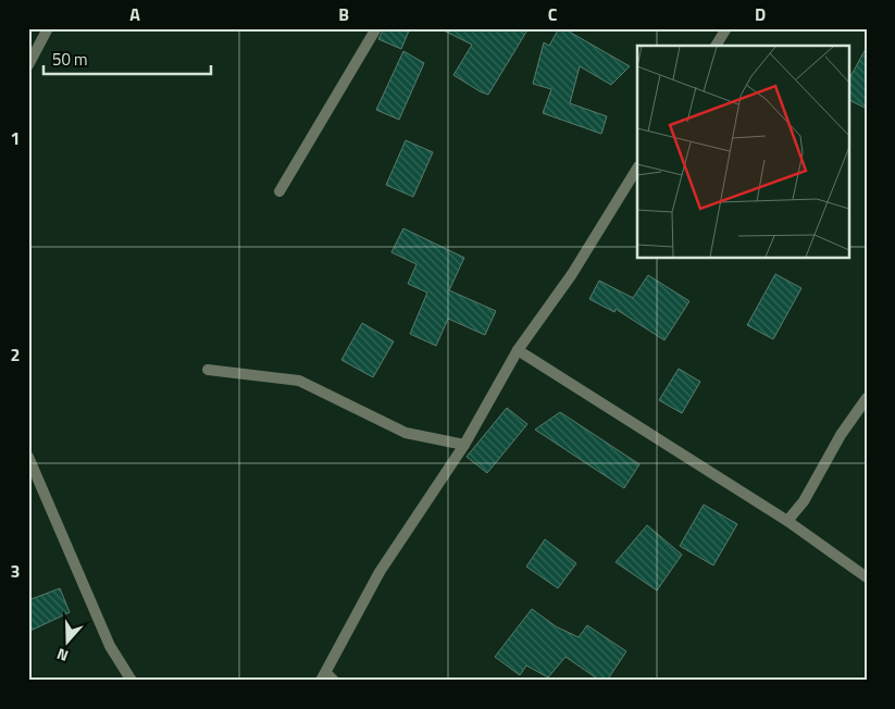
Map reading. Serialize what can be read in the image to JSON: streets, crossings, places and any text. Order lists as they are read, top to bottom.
{
  "scale_bar": "50 m",
  "north": "bottom",
  "grid": {
    "columns": [
      "A",
      "B",
      "C",
      "D"
    ],
    "rows": ["1", "2", "3"]
  }
}
